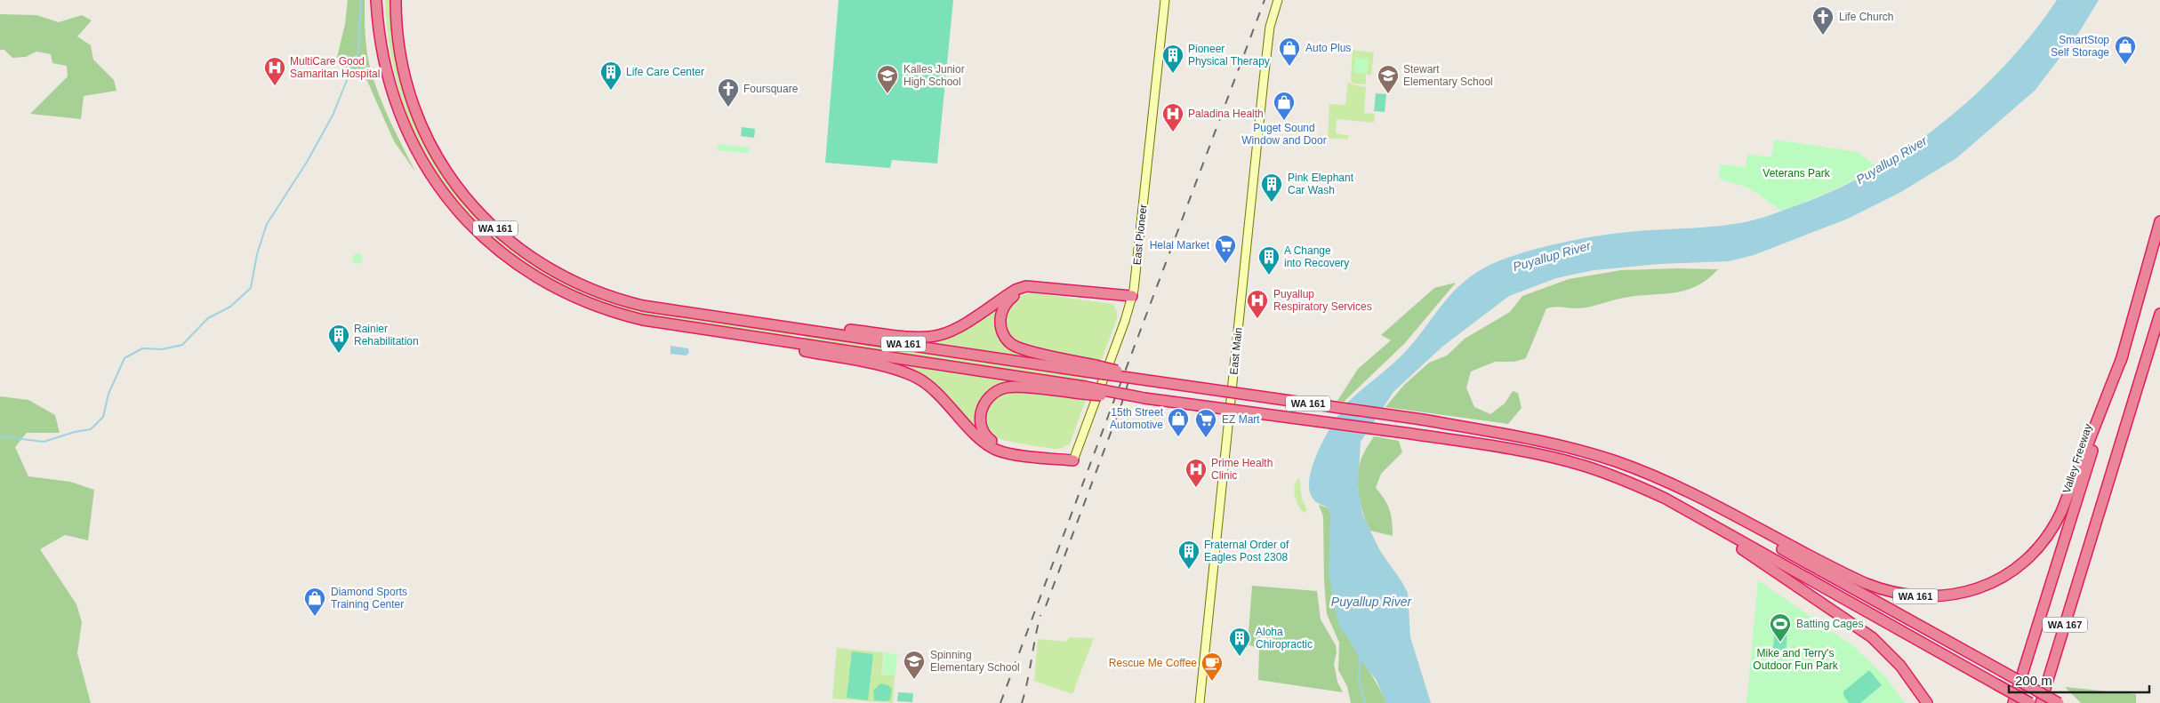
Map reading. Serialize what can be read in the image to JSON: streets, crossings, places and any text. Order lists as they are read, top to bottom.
{
  "streets": {
    "highway": ["WA 161", "Valley Freeway", "WA 167"],
    "main road": ["East Pioneer", "East Main"]
  },
  "crossings": [
    ["WA 161", "Valley Freeway"]
  ],
  "water": ["Puyallup River"],
  "parks": ["Veterans Park", "Mike and Terry's Outdoor Fun Park"],
  "places": {
    "church": ["Life Church", "Foursquare"],
    "shop": [
      "SmartStop Self Storage",
      "Auto Plus",
      "Puget Sound Window and Door",
      "15th Street Automotive",
      "Diamond Sports Training Center"
    ],
    "building": [
      "Pioneer Physical Therapy",
      "Life Care Center",
      "Pink Elephant Car Wash",
      "A Change into Recovery",
      "Rainier Rehabilitation",
      "Fraternal Order of Eagles Post 2308",
      "Aloha Chiropractic"
    ],
    "hospital": [
      "MultiCare Good Samaritan Hospital",
      "Paladina Health",
      "Puyallup Respiratory Services",
      "Prime Health Clinic"
    ],
    "school or university": ["Kalles Junior High School", "Stewart Elementary School", "Spinning Elementary School"],
    "supermarket": ["Helal Market", "EZ Mart"],
    "sports": ["Batting Cages"],
    "cafe": ["Rescue Me Coffee"]
  },
  "scale_bar": "200 m"
}
